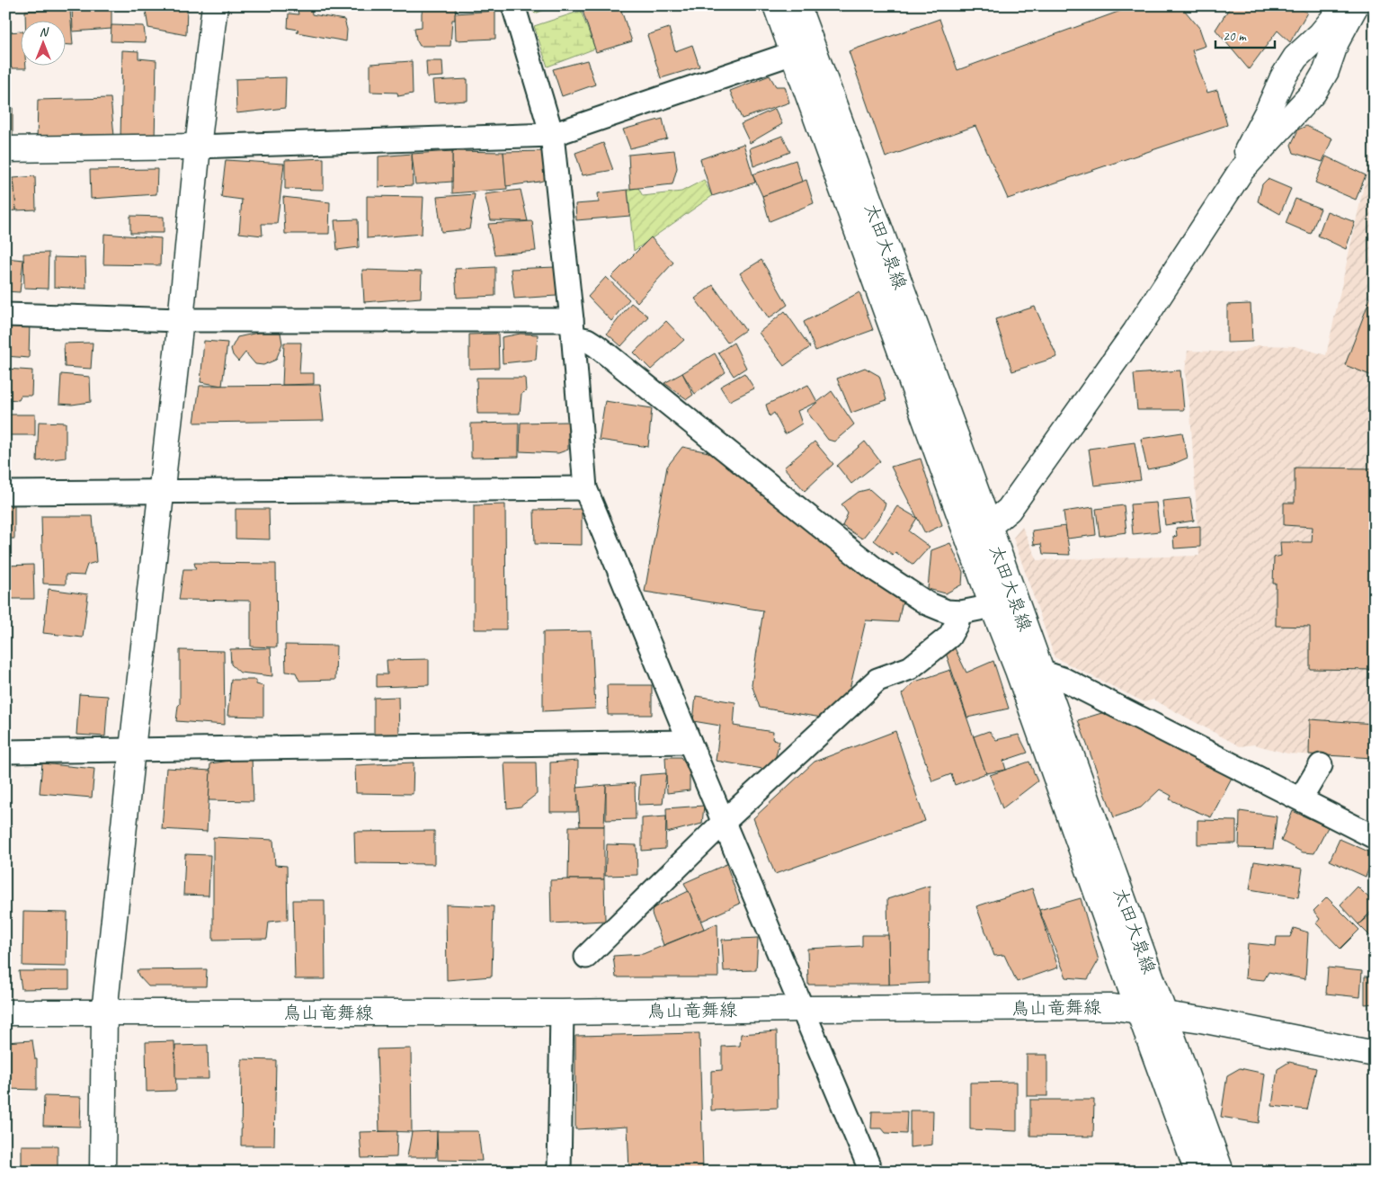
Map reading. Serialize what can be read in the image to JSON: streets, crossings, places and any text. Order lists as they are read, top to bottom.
{
  "streets": {
    "main road": ["太田大泉線", "鳥山竜舞線"]
  },
  "crossings": [
    ["太田大泉線", "鳥山竜舞線"]
  ],
  "scale_bar": "20 m",
  "north": "top"
}
